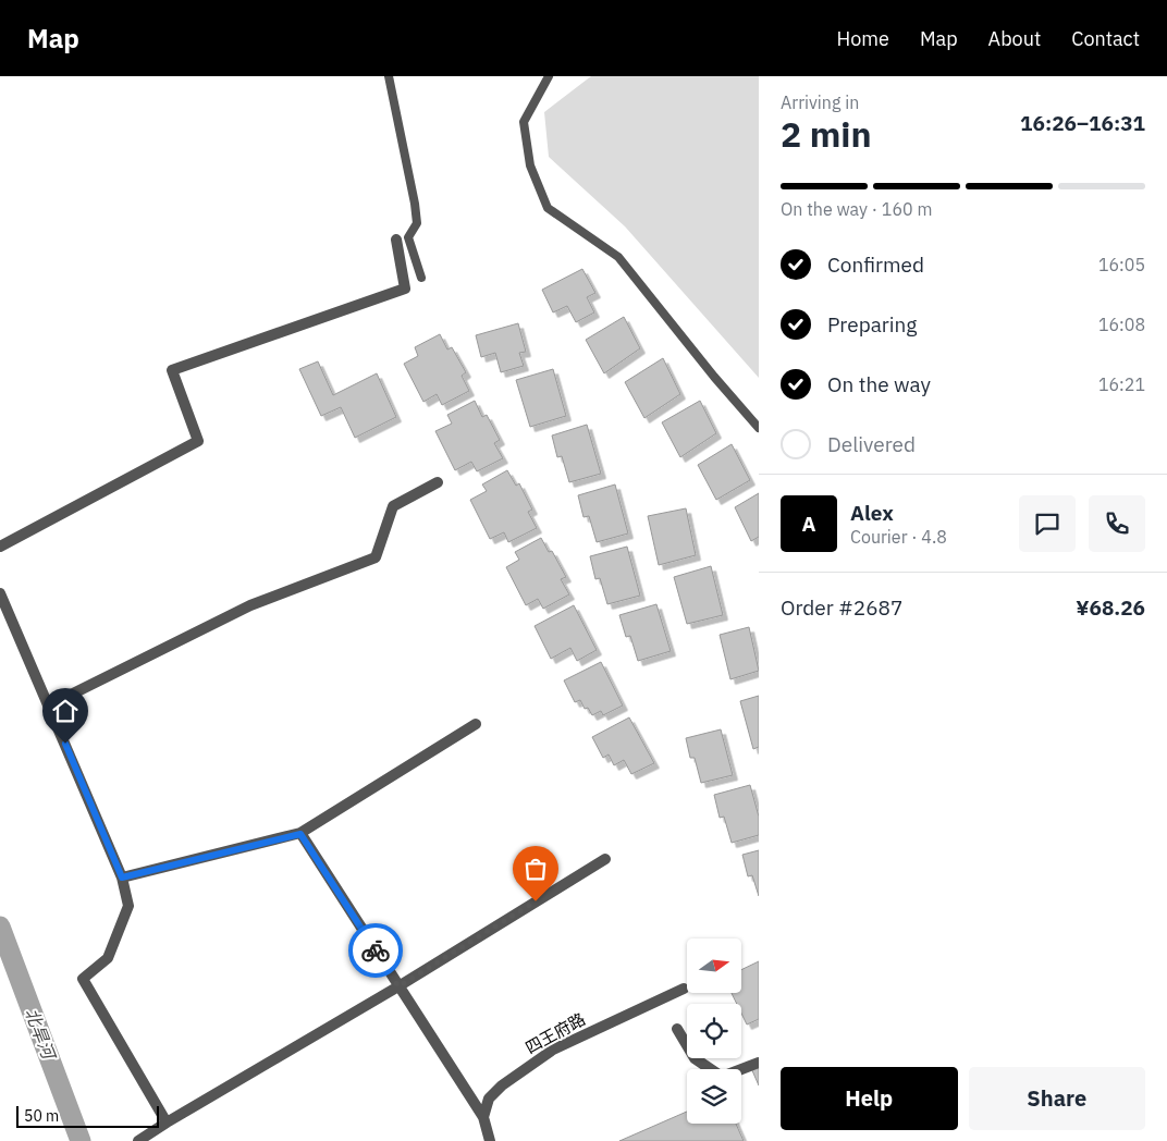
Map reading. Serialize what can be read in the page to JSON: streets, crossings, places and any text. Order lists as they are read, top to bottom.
{
  "streets": {
    "street": ["四王府路"]
  },
  "water": ["北旱河"],
  "scale_bar": "50 m",
  "north": "right",
  "page": {
    "header": "Map",
    "nav": [
      "Home",
      "Map",
      "About",
      "Contact"
    ],
    "heading": ["2 min", "Arriving in", "16:26–16:31"],
    "panel": [
      "Alex",
      "Courier · 4.8",
      "Order #2687",
      "¥68.26"
    ],
    "bar": "On the way · 160 m",
    "list": [
      ["Confirmed", "16:05"],
      ["Preparing", "16:08"],
      ["On the way", "16:21"],
      "Delivered"
    ],
    "round": "A",
    "buttons": ["Help", "Share"],
    "scale": "50 m"
  }
}
